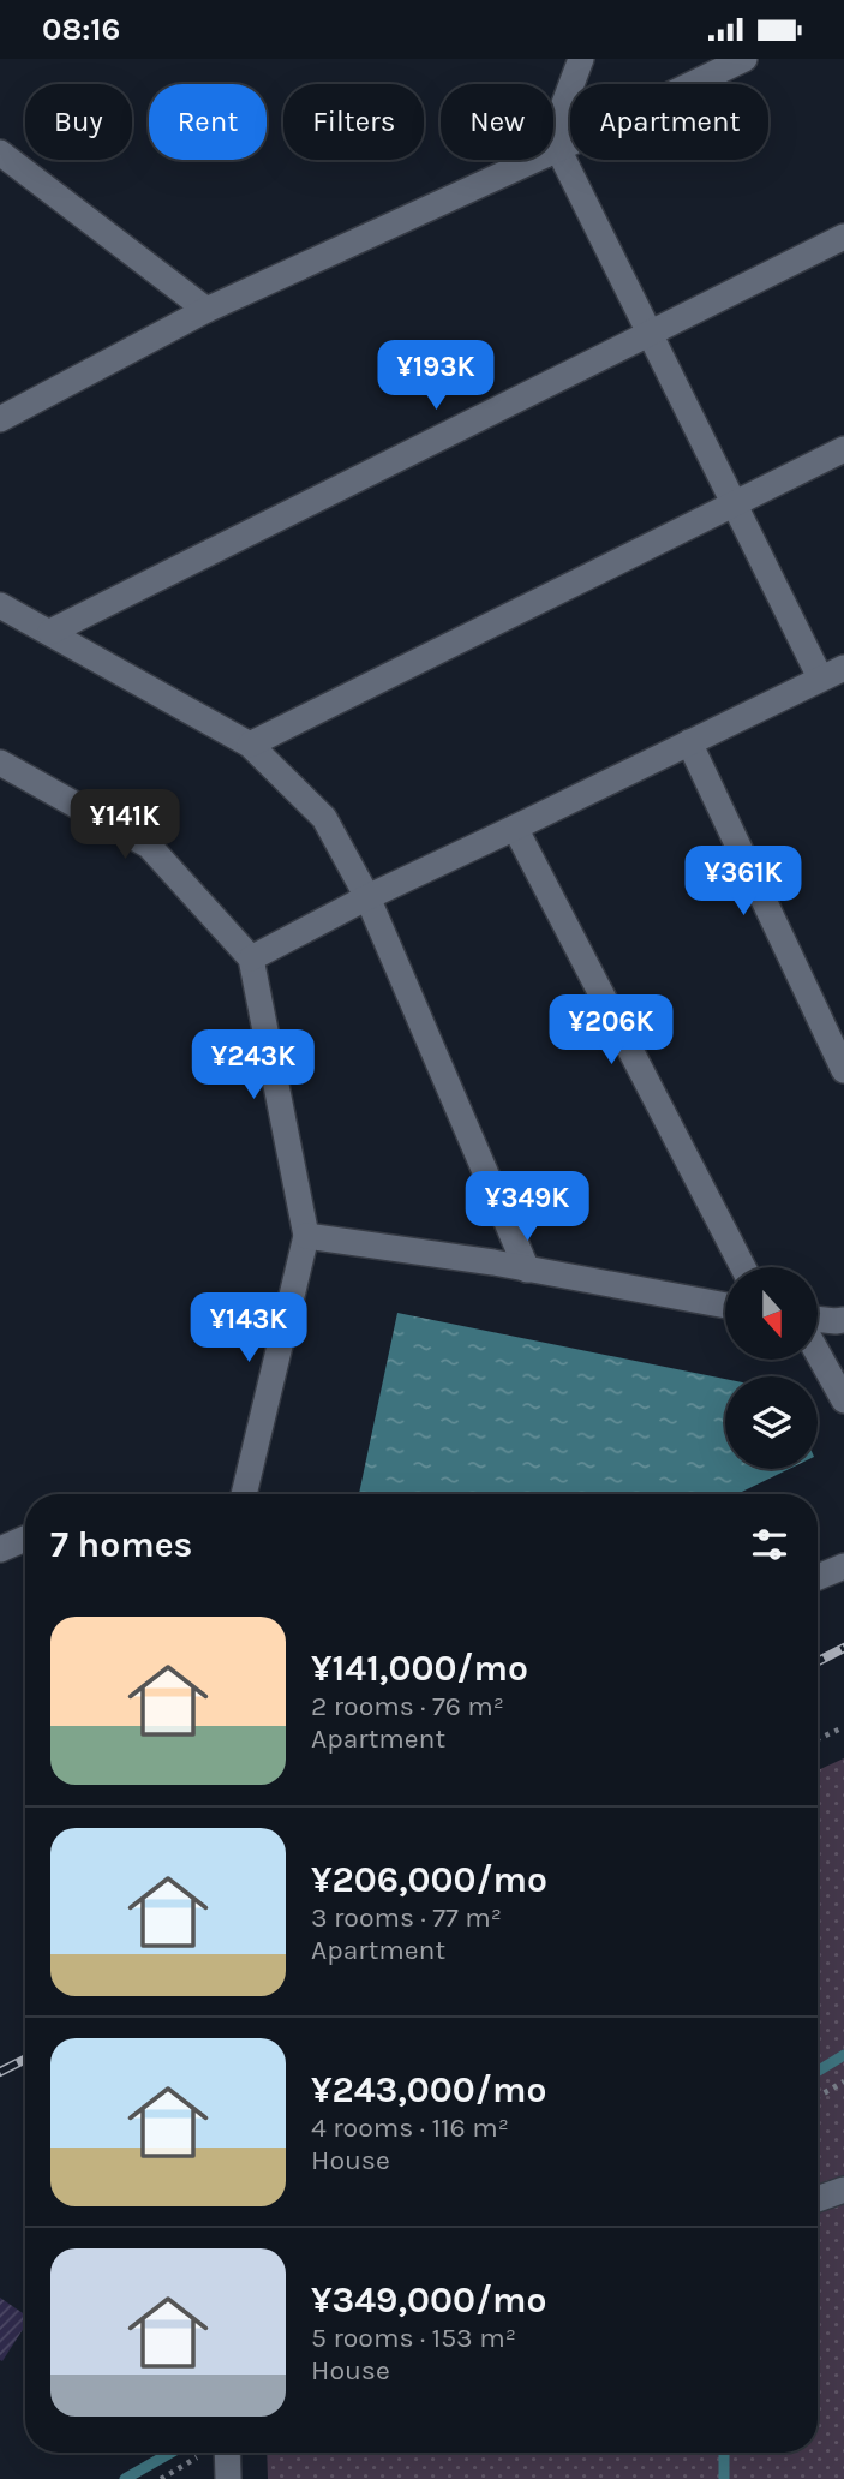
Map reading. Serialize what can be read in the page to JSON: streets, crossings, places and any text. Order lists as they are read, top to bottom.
{
  "north": "bottom",
  "page": {
    "status": "08:16",
    "chip": [
      "Buy",
      "Rent",
      "Filters",
      "New",
      "Apartment"
    ],
    "price": [
      "¥193K",
      "¥141K",
      "¥361K",
      "¥206K",
      "¥243K",
      "¥349K",
      "¥143K"
    ],
    "heading": "7 homes",
    "list": [
      {
        "name": "¥141,000/mo",
        "note": "2 rooms · 76 m² · Apartment"
      },
      {
        "name": "¥206,000/mo",
        "note": "3 rooms · 77 m² · Apartment"
      },
      {
        "name": "¥243,000/mo",
        "note": "4 rooms · 116 m² · House"
      },
      {
        "name": "¥349,000/mo",
        "note": "5 rooms · 153 m² · House"
      }
    ]
  }
}
